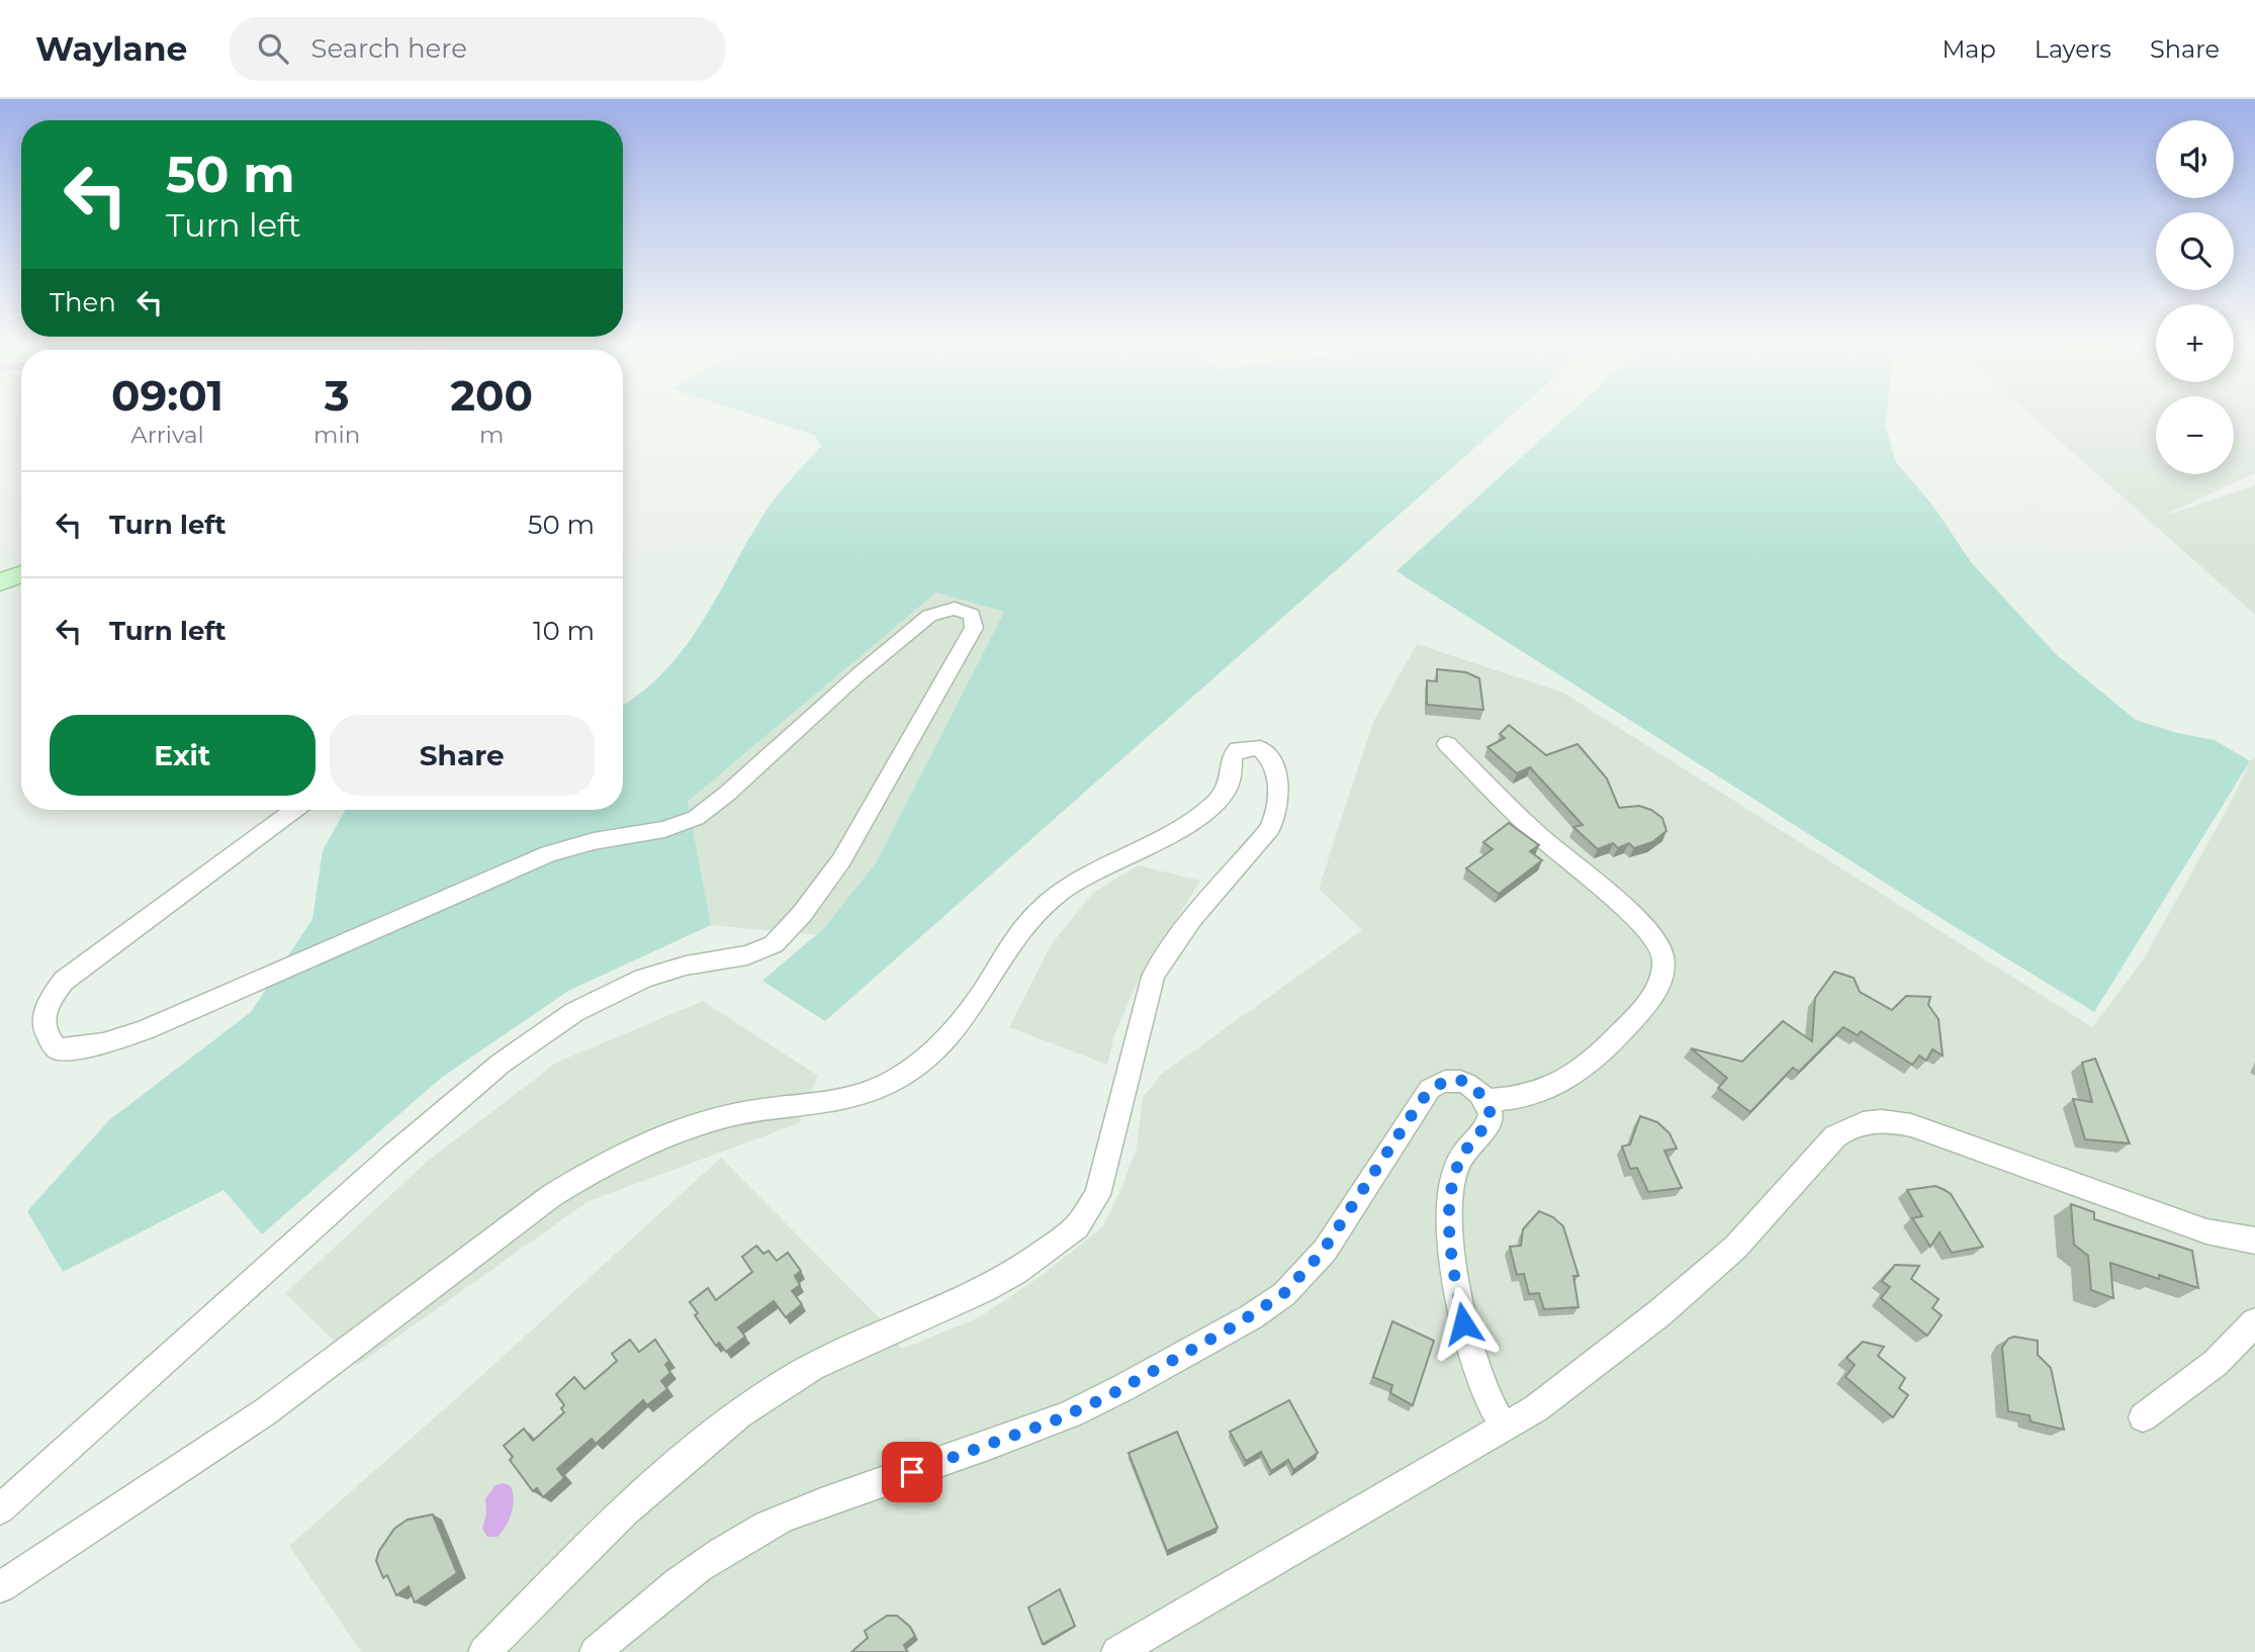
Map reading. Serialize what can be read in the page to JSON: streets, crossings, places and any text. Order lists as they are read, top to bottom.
{
  "page": {
    "header": "Waylane",
    "search": "Search here",
    "nav": ["Map", "Layers", "Share"],
    "map_buttons": ["+", "−"],
    "turn": ["50 m", "Turn left"],
    "then": "Then",
    "eta": [
      "09:01",
      "Arrival",
      "3",
      "min",
      "200",
      "m"
    ],
    "list": [
      {
        "name": "Turn left",
        "value": "50 m"
      },
      {
        "name": "Turn left",
        "value": "10 m"
      }
    ],
    "buttons": ["Exit", "Share"]
  }
}
